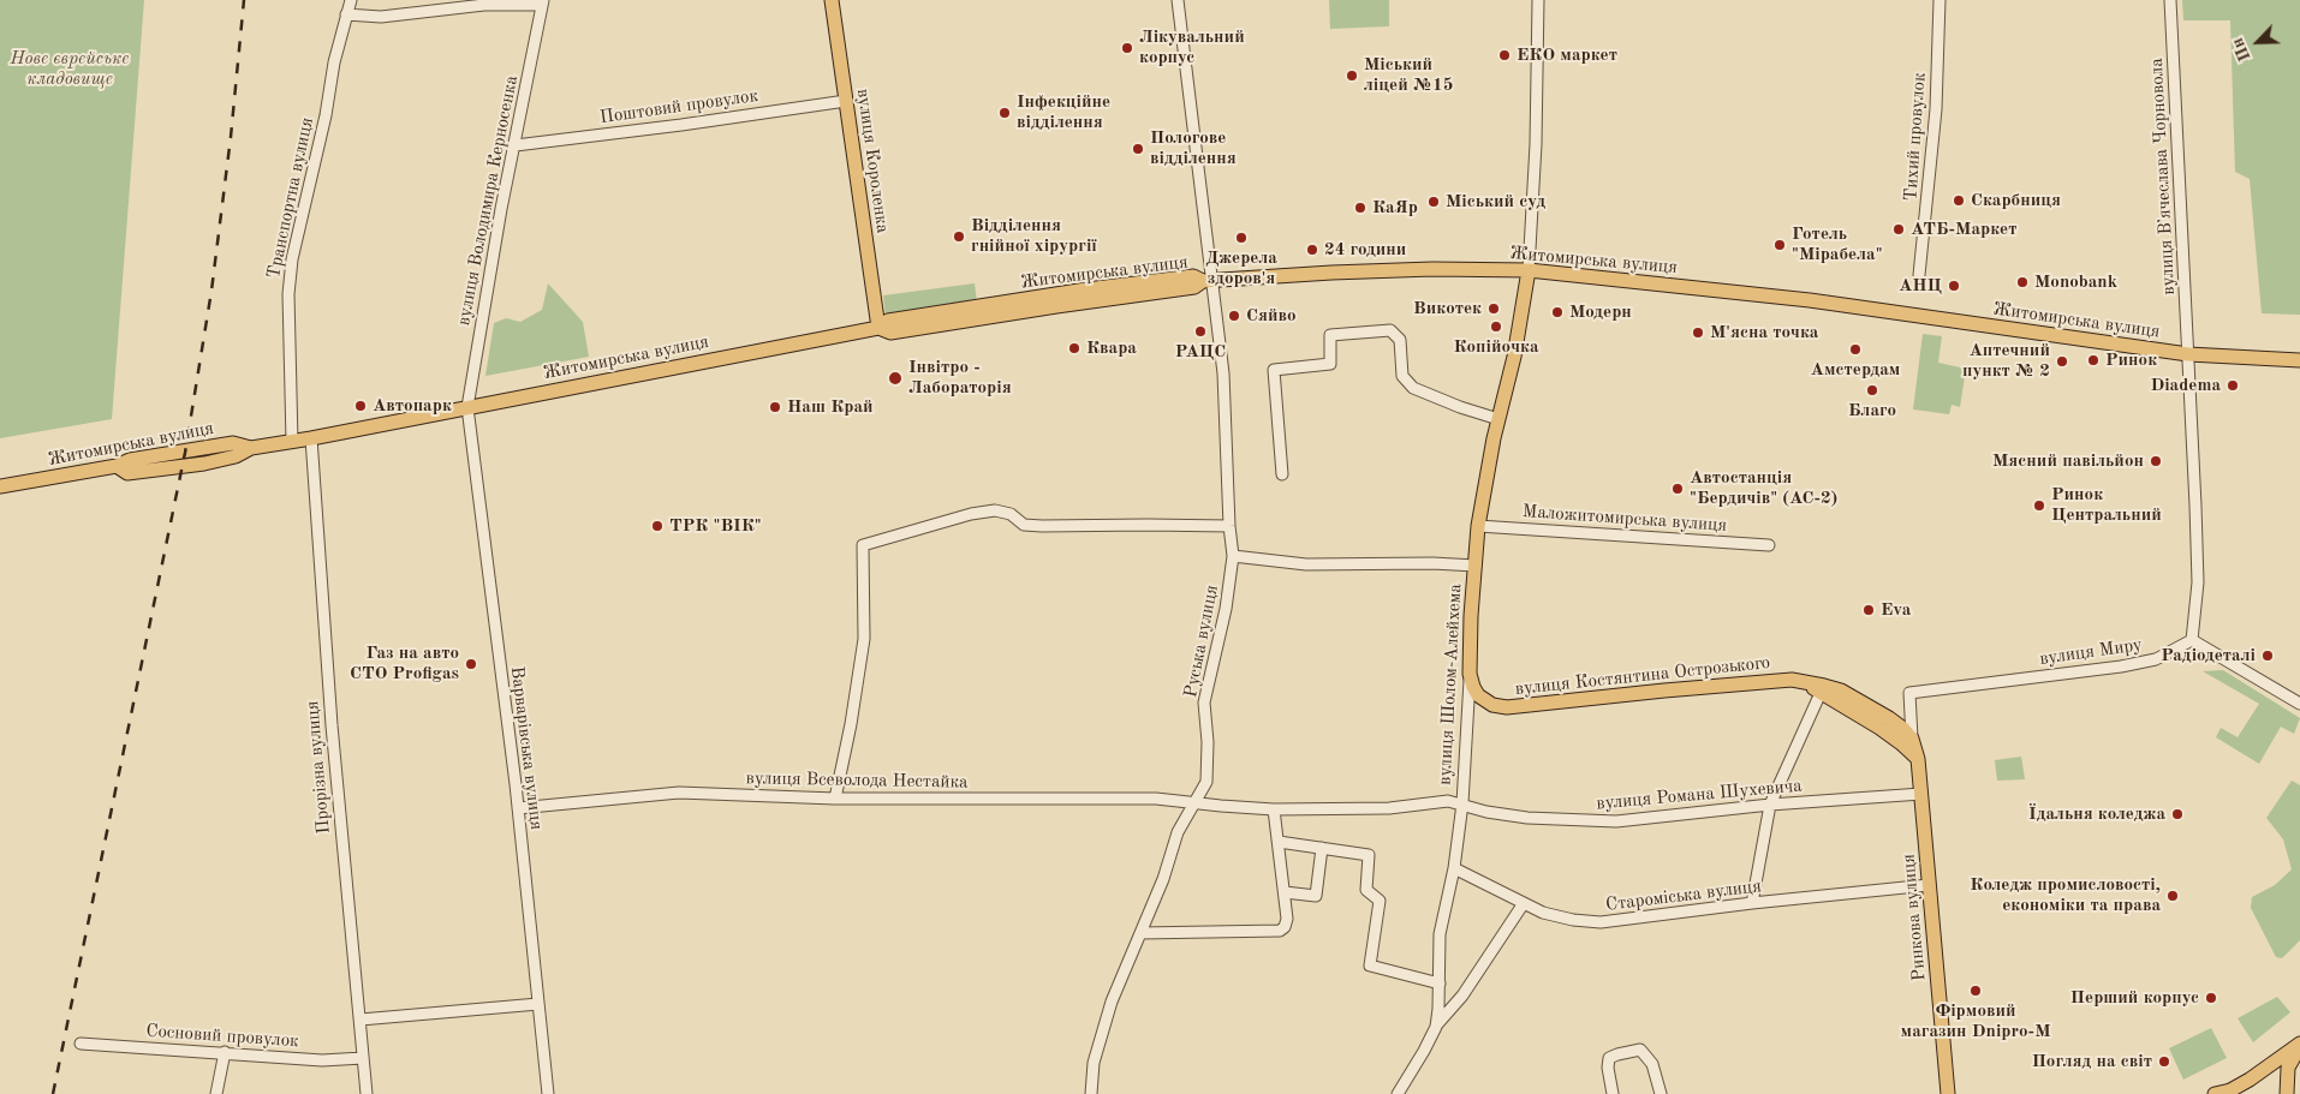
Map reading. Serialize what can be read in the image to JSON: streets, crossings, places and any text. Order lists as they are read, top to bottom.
{
  "streets": {
    "main road": [
      "вулиця Короленка",
      "Житомирська вулиця",
      "вулиця Костянтина Острозького",
      "вулиця Шолом-Алейхема",
      "Ринкова вулиця"
    ],
    "street": [
      "Поштовий провулок",
      "Тихий провулок",
      "вулиця Вʼячеслава Чорновола",
      "Транспортна вулиця",
      "вулиця Володимира Керносенка",
      "Маложитомирська вулиця",
      "Руська вулиця",
      "вулиця Миру",
      "Варварівська вулиця",
      "Прорізна вулиця",
      "вулиця Всеволода Нестайка",
      "вулиця Романа Шухевича",
      "Староміська вулиця",
      "Сосновий провулок"
    ]
  },
  "crossings": [
    ["Поштовий провулок", "вулиця Короленка"],
    ["Поштовий провулок", "вулиця Володимира Керносенка"],
    ["вулиця Короленка", "Житомирська вулиця"],
    ["вулиця Вʼячеслава Чорновола", "Житомирська вулиця"],
    ["вулиця Вʼячеслава Чорновола", "вулиця Миру"],
    ["Транспортна вулиця", "Житомирська вулиця"],
    ["вулиця Володимира Керносенка", "Житомирська вулиця"],
    ["вулиця Володимира Керносенка", "Варварівська вулиця"],
    ["Житомирська вулиця", "Руська вулиця"],
    ["Житомирська вулиця", "вулиця Шолом-Алейхема"],
    ["Житомирська вулиця", "Варварівська вулиця"],
    ["Житомирська вулиця", "Прорізна вулиця"],
    ["Маложитомирська вулиця", "вулиця Шолом-Алейхема"],
    ["Руська вулиця", "вулиця Всеволода Нестайка"],
    ["Руська вулиця", "вулиця Романа Шухевича"],
    ["вулиця Миру", "вулиця Костянтина Острозького"],
    ["вулиця Миру", "Ринкова вулиця"],
    ["вулиця Костянтина Острозького", "вулиця Шолом-Алейхема"],
    ["вулиця Костянтина Острозького", "Ринкова вулиця"],
    ["вулиця Шолом-Алейхема", "вулиця Романа Шухевича"],
    ["вулиця Шолом-Алейхема", "Староміська вулиця"],
    ["Варварівська вулиця", "вулиця Всеволода Нестайка"],
    ["Прорізна вулиця", "Сосновий провулок"],
    ["вулиця Всеволода Нестайка", "вулиця Романа Шухевича"],
    ["вулиця Романа Шухевича", "Ринкова вулиця"],
    ["Староміська вулиця", "Ринкова вулиця"]
  ],
  "parks": ["Нове єврейське кладовище"],
  "places": [
    "Лікувальний корпус",
    "ЕКО маркет",
    "Міський ліцей №15",
    "Інфекційне відділення",
    "Пологове відділення",
    "Скарбниця",
    "Міський суд",
    "КаЯр",
    "АТБ-Маркет",
    "Відділення гнійної хірургії",
    "Джерела здоров'я",
    "Готель \"Мірабела\"",
    "24 години",
    "Monobank",
    "АНЦ",
    "Викотек",
    "Модерн",
    "Сяйво",
    "Копійочка",
    "РАЦС",
    "М'ясна точка",
    "Квара",
    "Амстердам",
    "Ринок",
    "Аптечний пункт № 2",
    "Інвітро - Лабораторія",
    "Diadema",
    "Благо",
    "Автопарк",
    "Наш Край",
    "Мясний павільйон",
    "Автостанція \"Бердичів\" (АС-2)",
    "Ринок Центральний",
    "ТРК \"ВІК\"",
    "Eva",
    "Радіодеталі",
    "Газ на авто СТО Profigas",
    "Їдальня коледжа",
    "Коледж промисловості, економіки та права",
    "Фірмовий магазин Dnipro-M",
    "Перший корпус",
    "Погляд на світ"
  ],
  "north": "bottom left"
}
